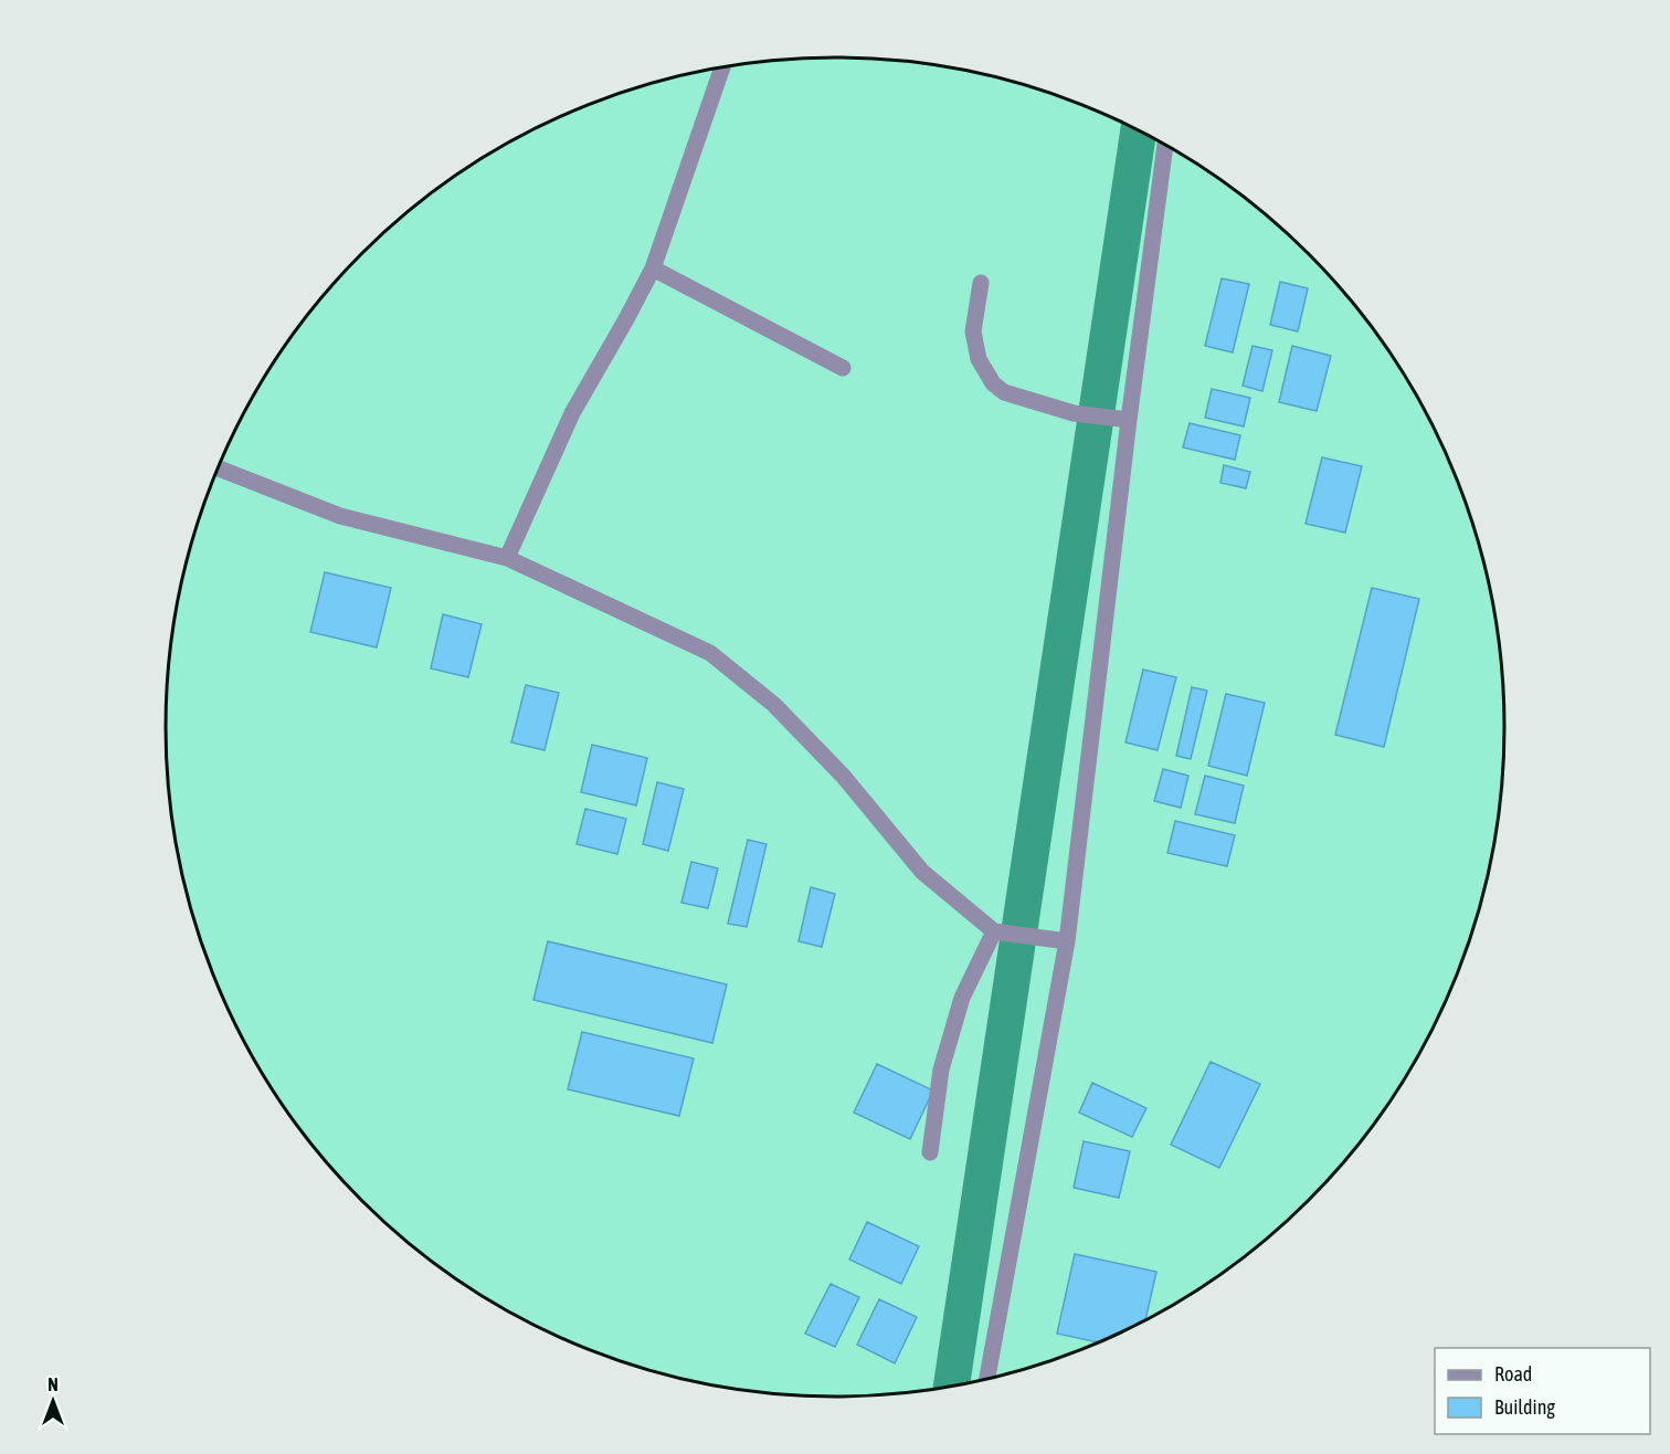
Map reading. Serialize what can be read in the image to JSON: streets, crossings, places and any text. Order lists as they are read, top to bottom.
{
  "legend": ["Road", "Building"],
  "north": "top"
}
